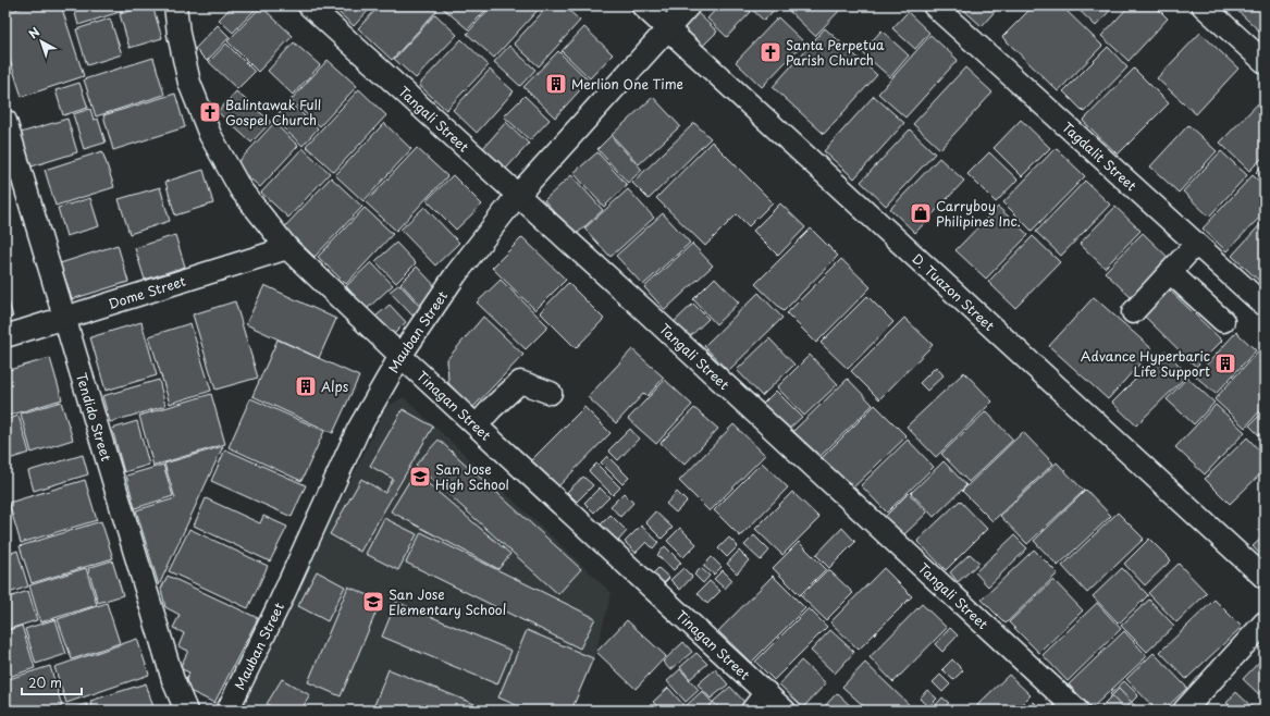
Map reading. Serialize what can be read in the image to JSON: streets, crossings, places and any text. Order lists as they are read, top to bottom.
{
  "streets": {
    "street": [
      "Tangali Street",
      "Tagdalit Street",
      "D. Tuazon Street",
      "Dome Street",
      "Mauban Street",
      "Tinagan Street",
      "Tendido Street"
    ]
  },
  "crossings": [
    ["Tangali Street", "Mauban Street"],
    ["D. Tuazon Street", "Mauban Street"],
    ["Dome Street", "Tinagan Street"],
    ["Dome Street", "Tendido Street"],
    ["Mauban Street", "Tinagan Street"]
  ],
  "places": {
    "church": ["Santa Perpetua Parish Church", "Balintawak Full Gospel Church"],
    "building": ["Merlion One Time", "Advance Hyperbaric Life Support", "Alps"],
    "shop": ["Carryboy Philipines Inc."],
    "school or university": ["San Jose High School", "San Jose Elementary School"]
  },
  "scale_bar": "20 m",
  "north": "top left"
}
